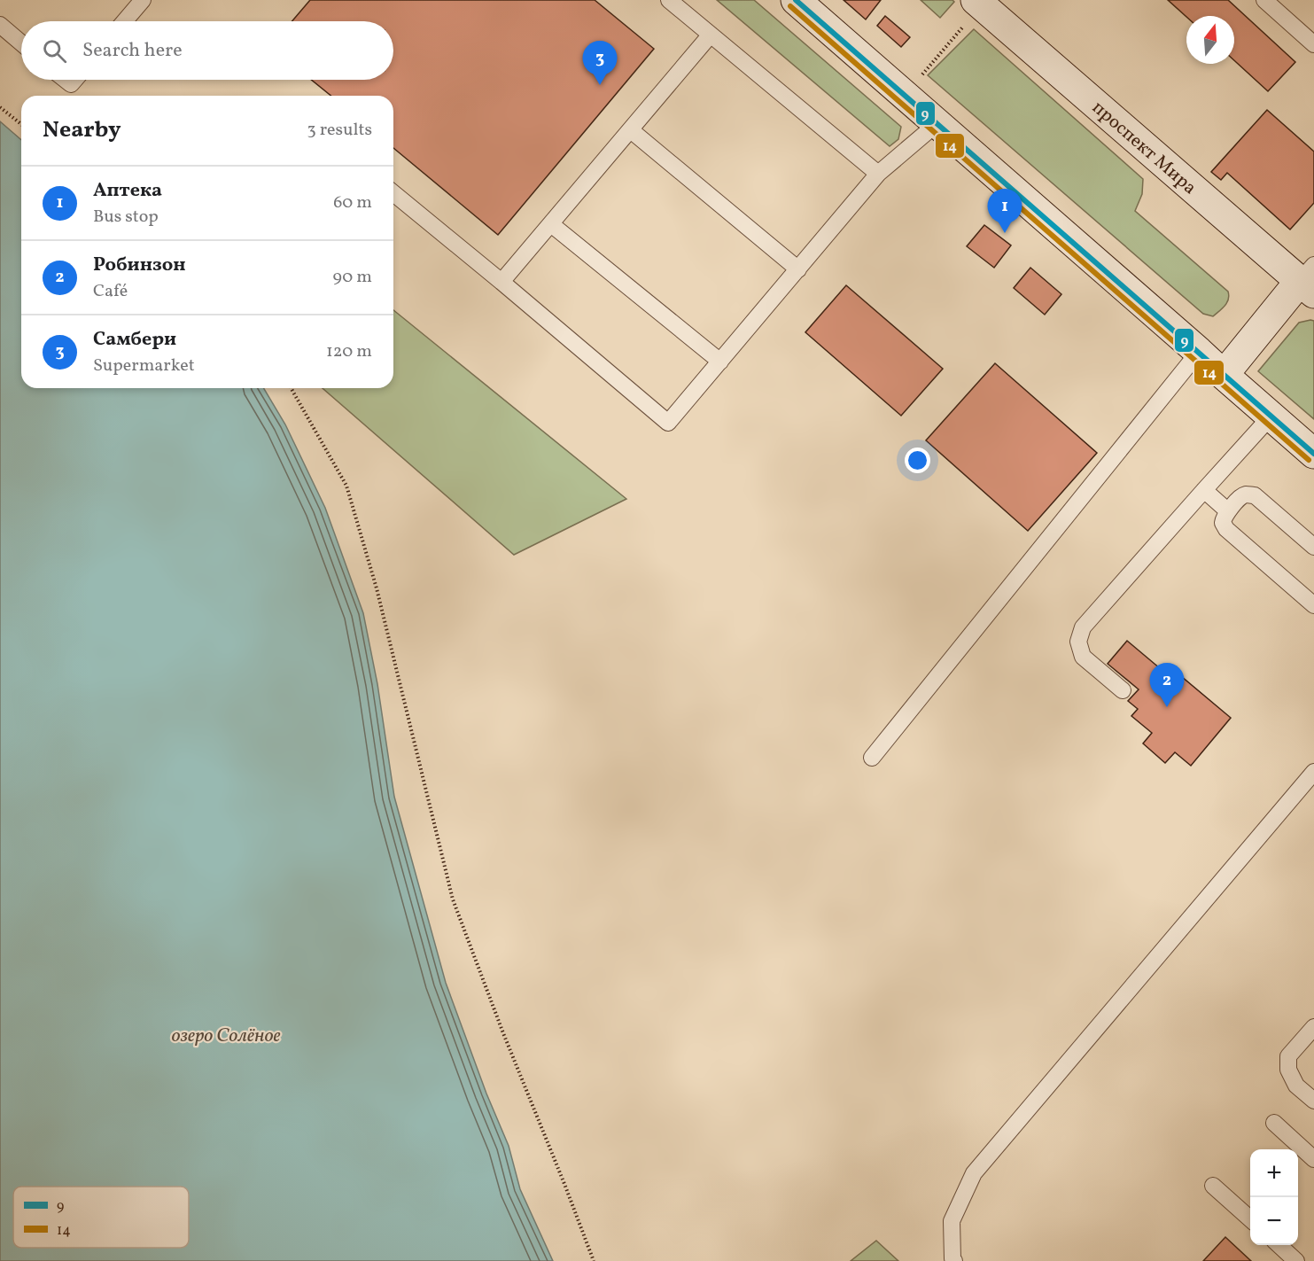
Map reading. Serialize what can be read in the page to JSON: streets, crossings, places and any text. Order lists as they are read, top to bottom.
{
  "streets": {
    "main road": ["проспект Мира"]
  },
  "water": ["озеро Солёное"],
  "lines": ["transit line 9", "transit line 14"],
  "legend": ["9", "14"],
  "north": "top",
  "page": {
    "search": "Search here",
    "pins": ["3", "1", "2"],
    "heading": ["Nearby", "3 results"],
    "list": [
      {
        "mark": "1",
        "name": "Аптека",
        "note": "Bus stop",
        "value": "60 m"
      },
      {
        "mark": "2",
        "name": "Робинзон",
        "note": "Café",
        "value": "90 m"
      },
      {
        "mark": "3",
        "name": "Самбери",
        "note": "Supermarket",
        "value": "120 m"
      }
    ],
    "map_buttons": ["+", "−"]
  }
}
